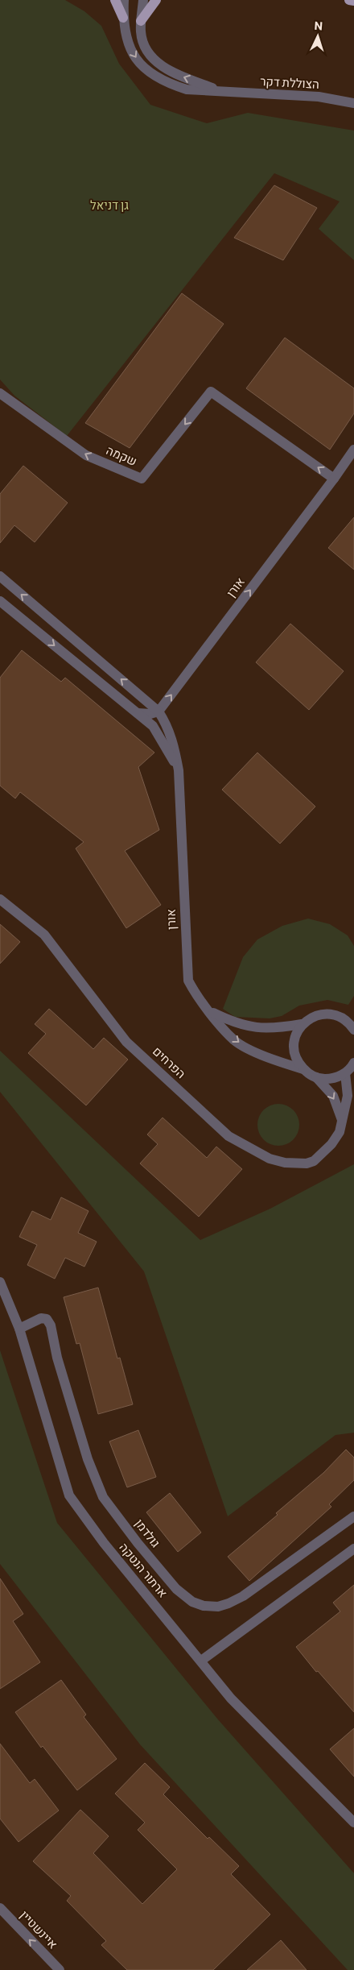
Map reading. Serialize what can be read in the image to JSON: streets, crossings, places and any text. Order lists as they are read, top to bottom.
{
  "streets": {
    "street": [
      "הצוללת דקר",
      "שקמה",
      "אורן",
      "הפרחים",
      "גולדמן",
      "ארתור הנטקה",
      "איינשטיין"
    ]
  },
  "crossings": [
    ["שקמה", "אורן"],
    ["גולדמן", "ארתור הנטקה"]
  ],
  "one_way": ["שקמה", "איינשטיין"],
  "parks": ["גן דניאל"],
  "north": "top"
}
